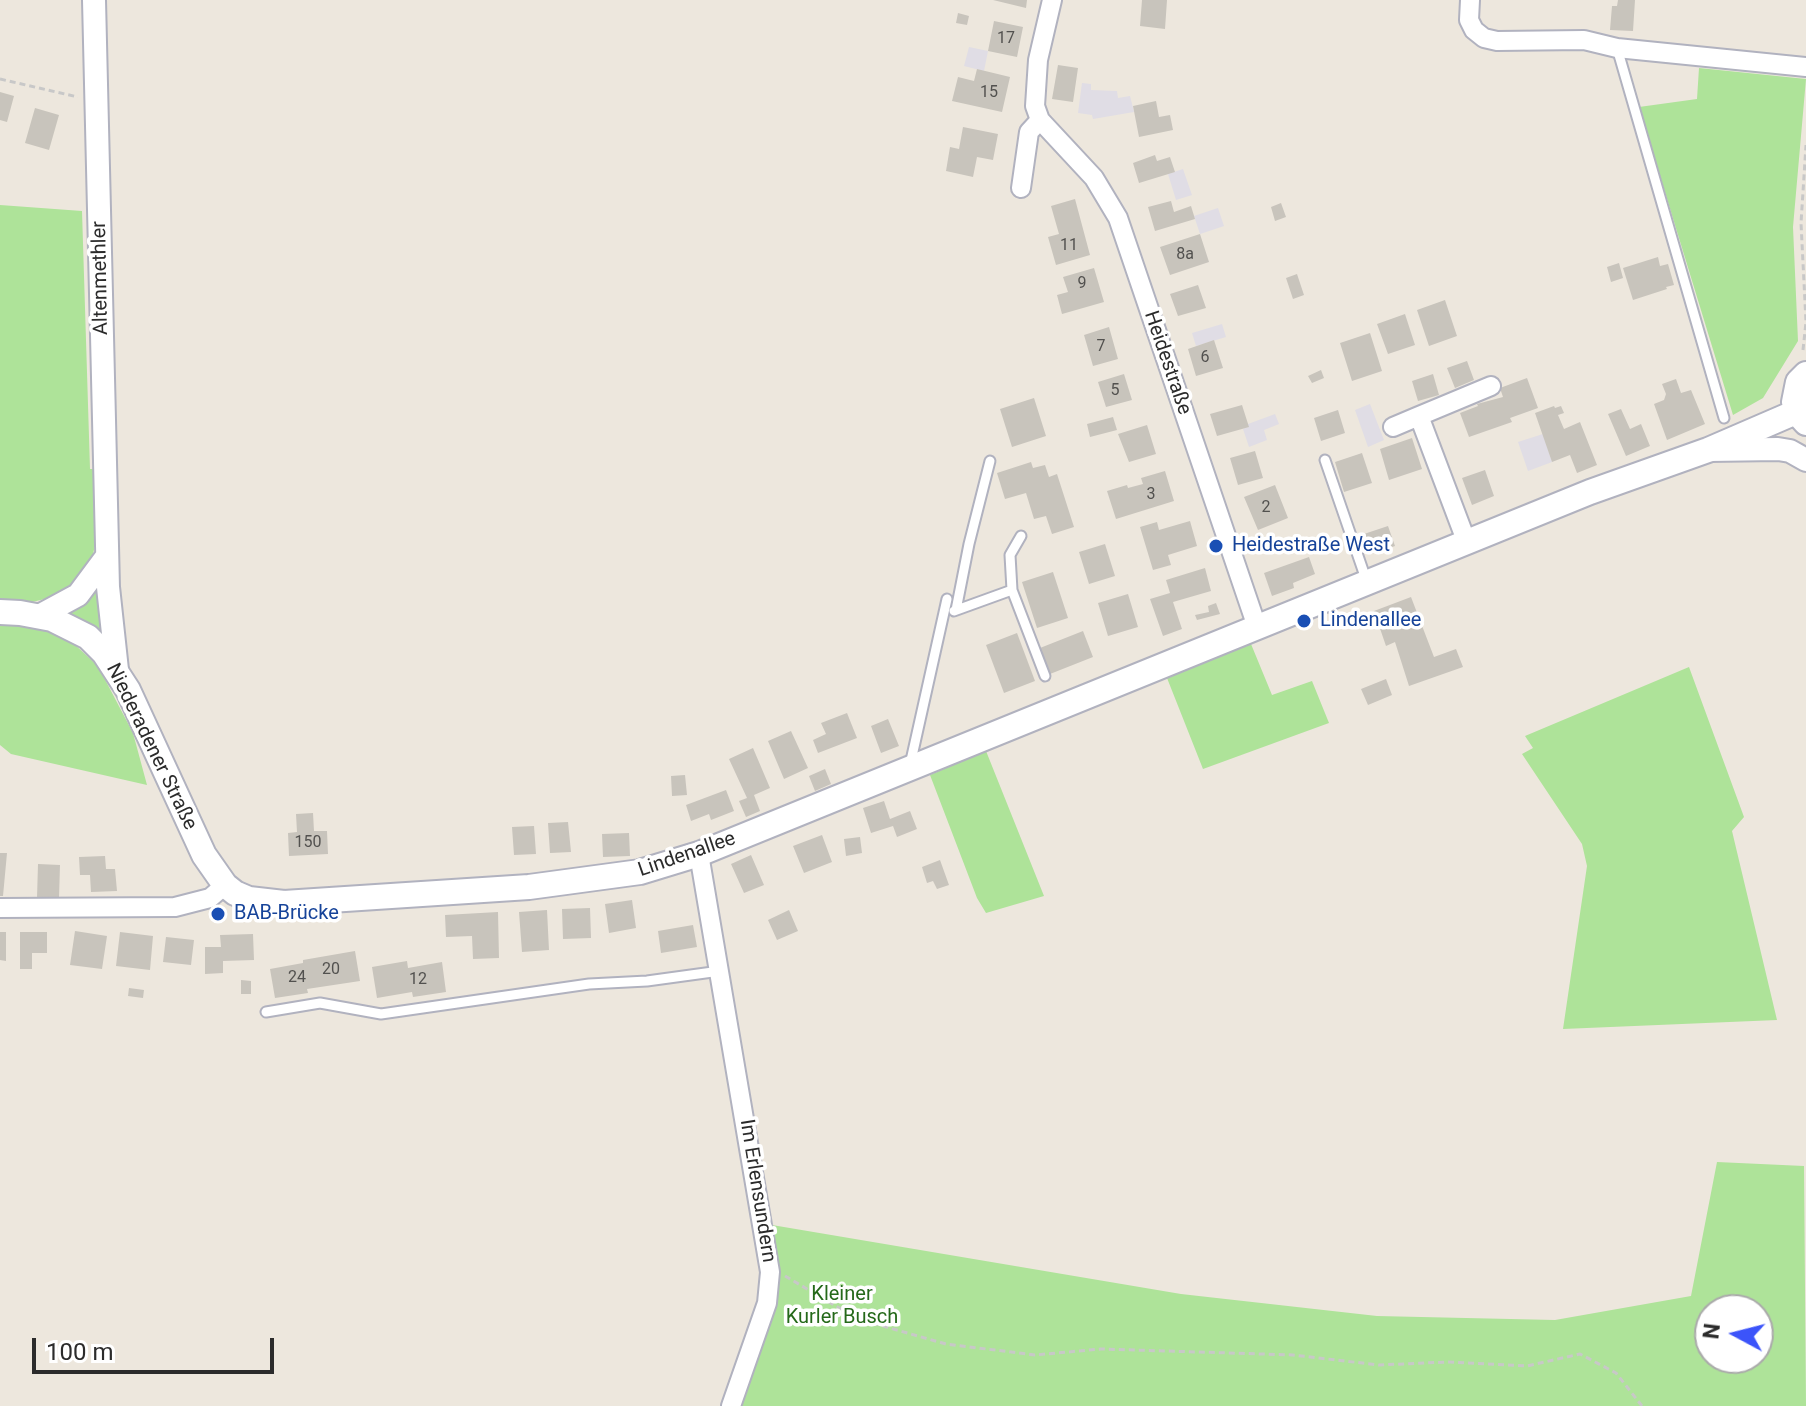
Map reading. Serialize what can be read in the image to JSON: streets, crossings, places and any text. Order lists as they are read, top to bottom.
{
  "streets": {
    "main road": ["Niederadener Straße", "Lindenallee"],
    "street": ["Altenmethler", "Heidestraße", "Im Erlensundern"]
  },
  "crossings": [
    ["Altenmethler", "Niederadener Straße"],
    ["Heidestraße", "Lindenallee"],
    ["Niederadener Straße", "Lindenallee"],
    ["Lindenallee", "Im Erlensundern"]
  ],
  "parks": ["Kleiner Kurler Busch"],
  "places": ["Heidestraße West", "Lindenallee", "BAB-Brücke"],
  "house_numbers": [
    "17",
    "15",
    "11",
    "8a",
    "9",
    "7",
    "6",
    "5",
    "3",
    "2",
    "150",
    "20",
    "24",
    "12"
  ],
  "scale_bar": "100 m",
  "north": "left"
}
